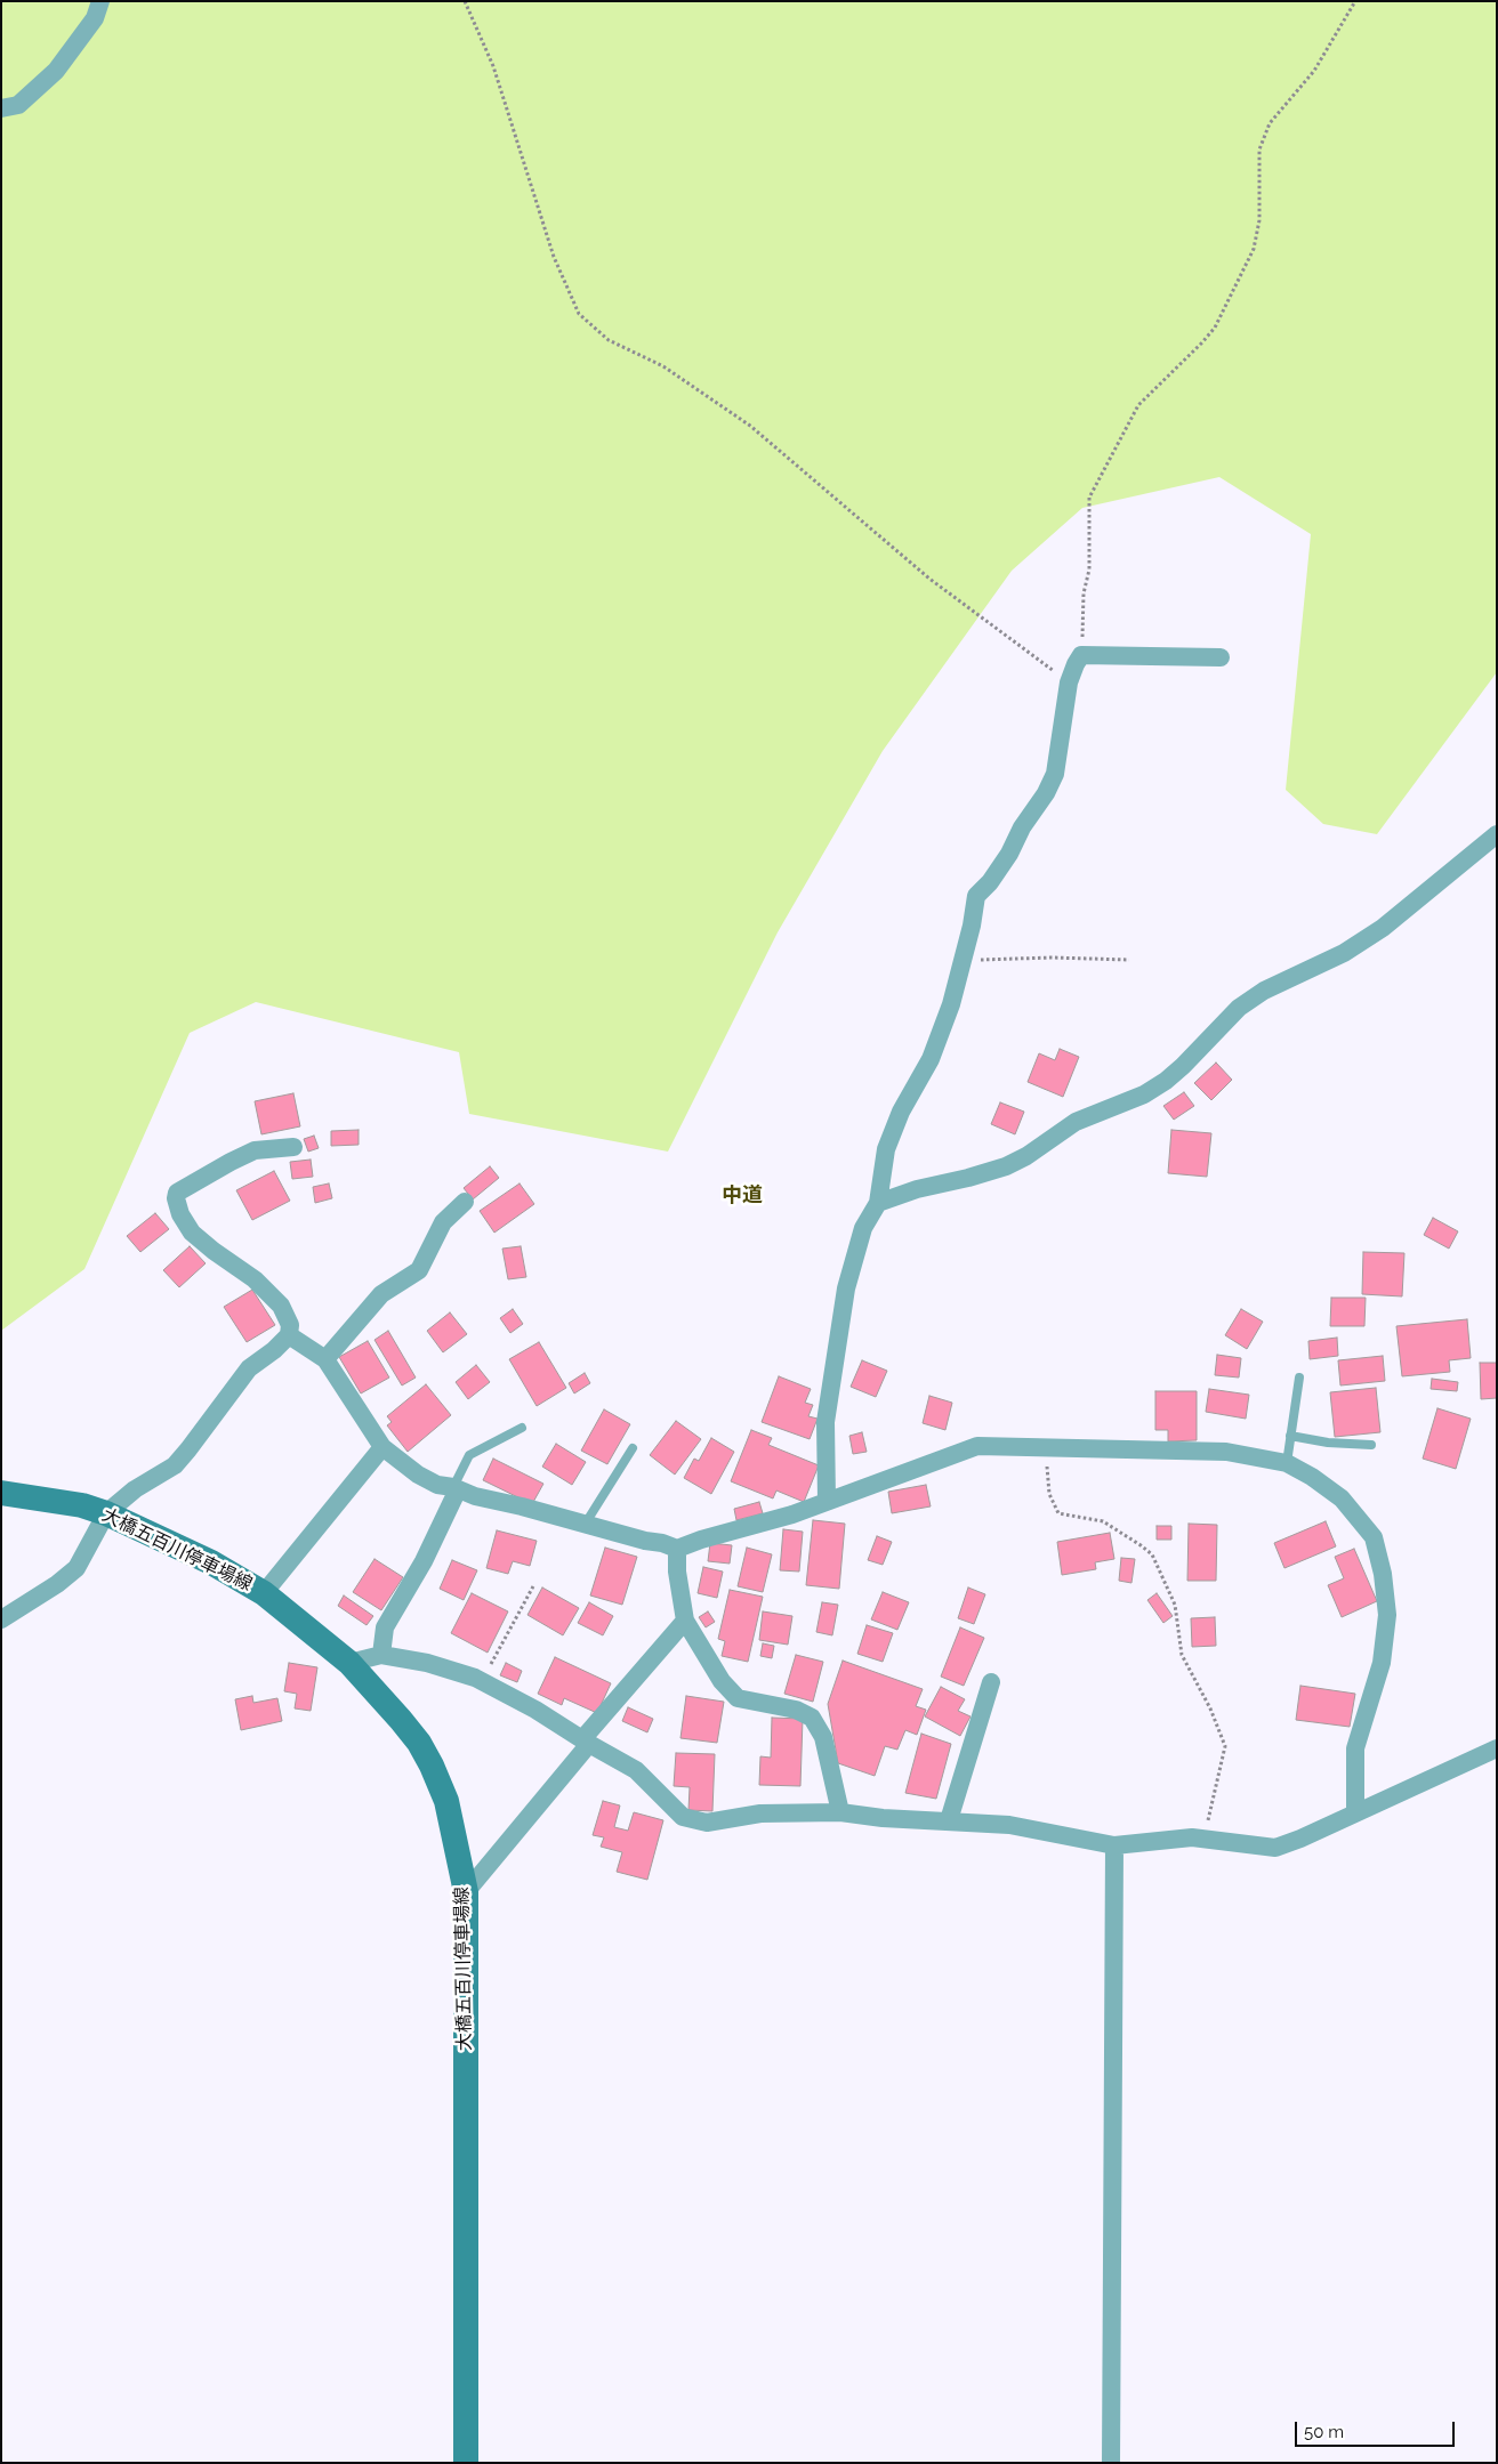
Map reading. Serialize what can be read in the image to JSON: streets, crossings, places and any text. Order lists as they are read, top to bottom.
{
  "streets": {
    "main road": ["大橋五百川停車場線"]
  },
  "districts": ["中道"],
  "scale_bar": "50 m"
}
